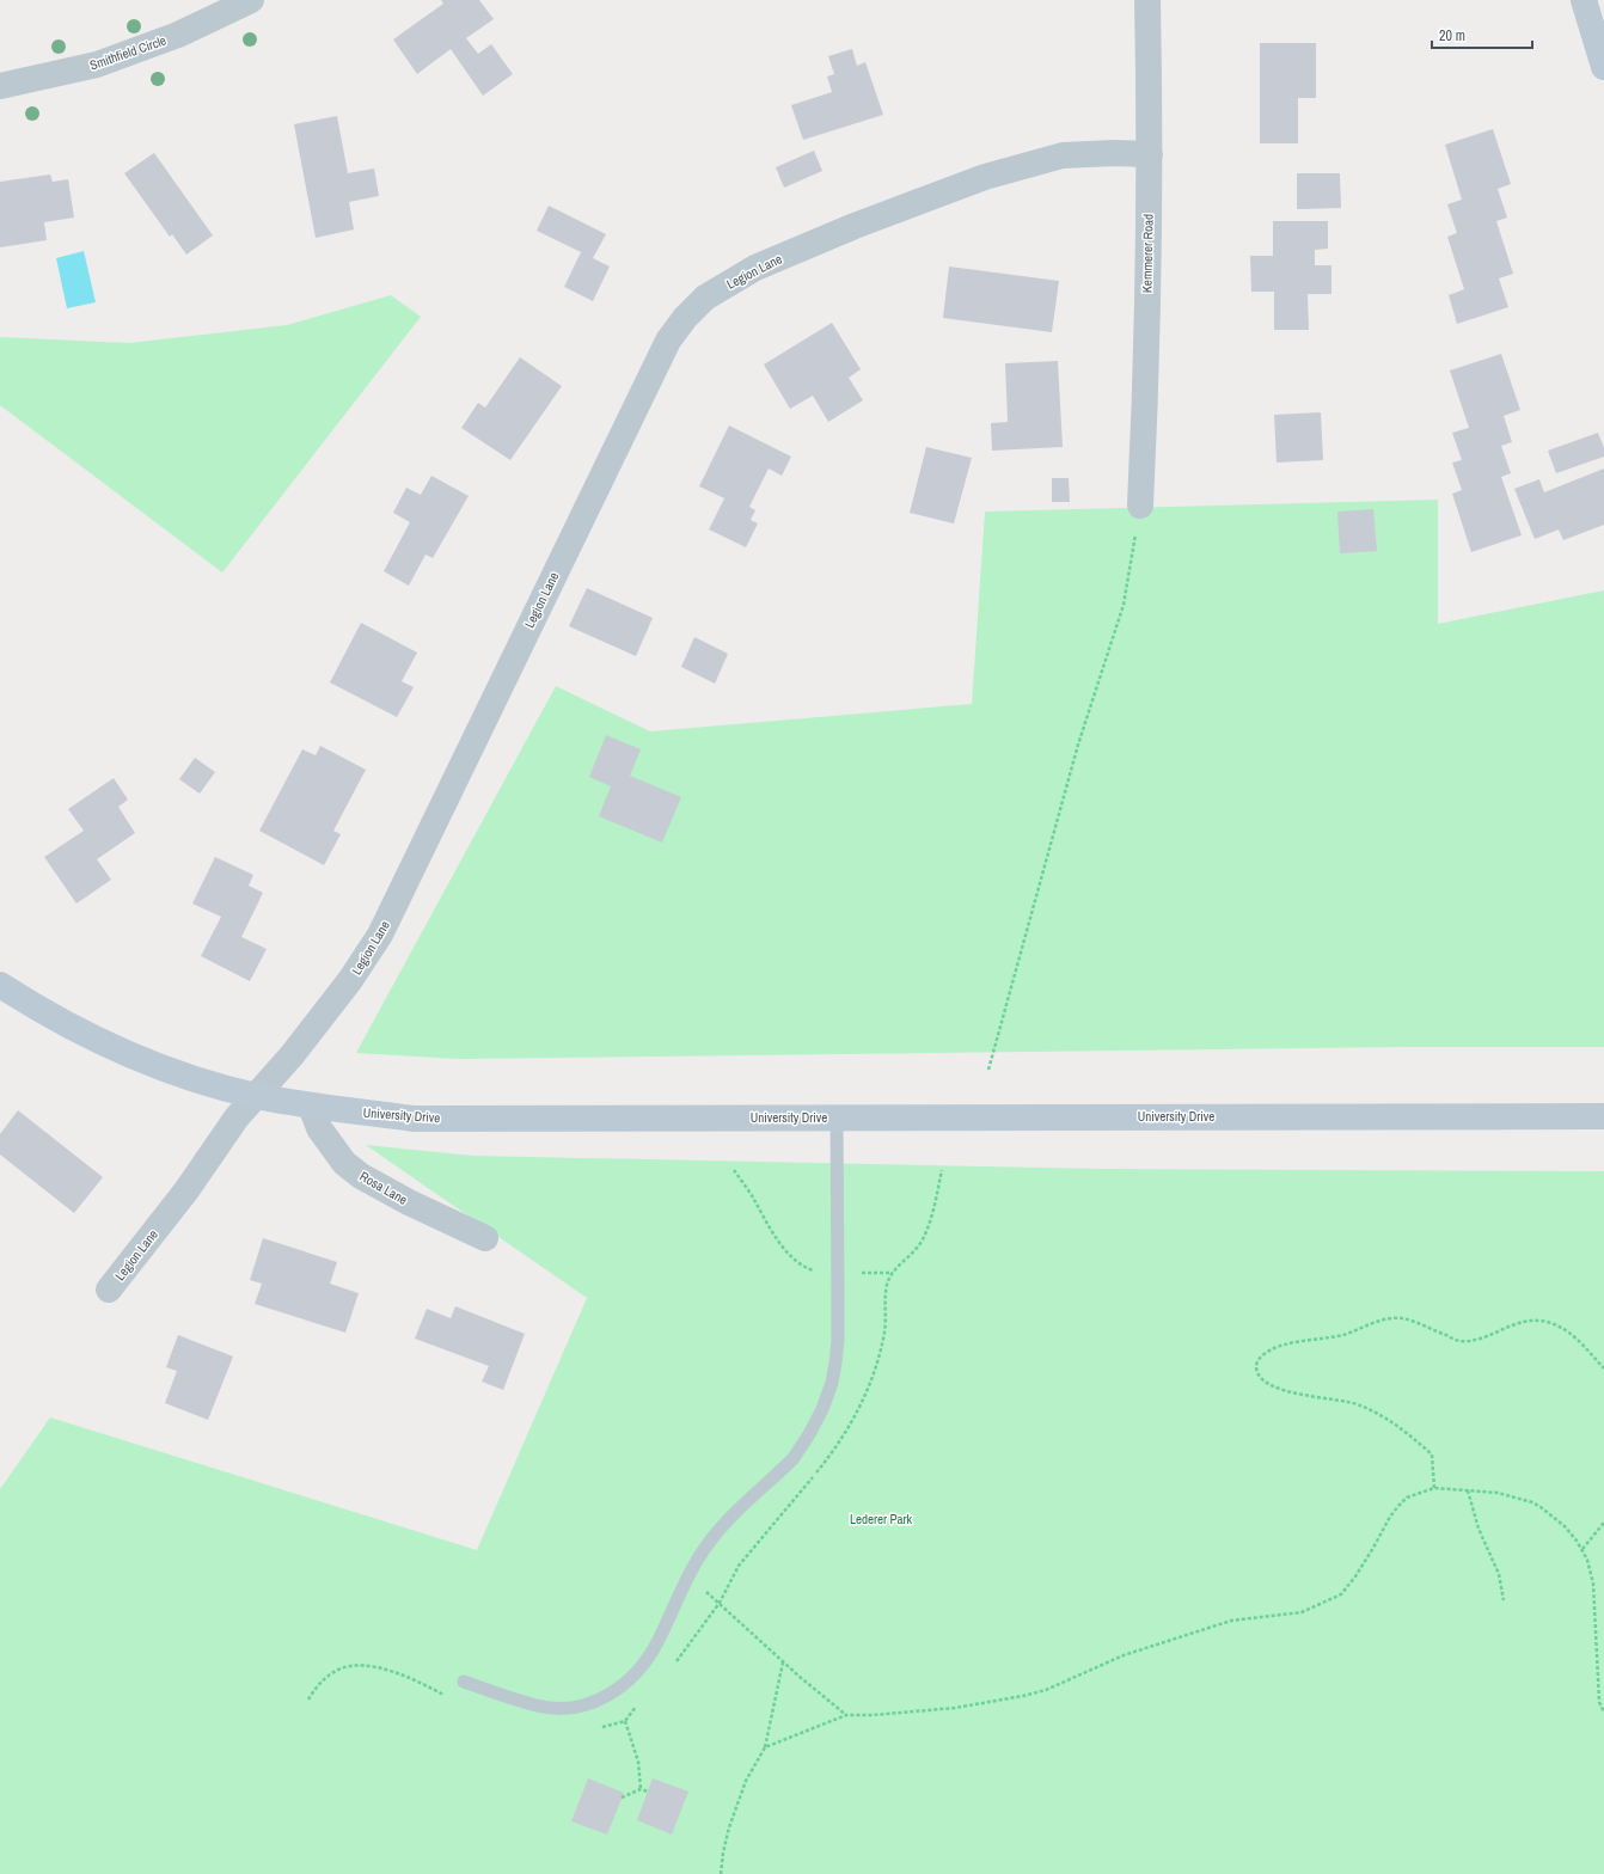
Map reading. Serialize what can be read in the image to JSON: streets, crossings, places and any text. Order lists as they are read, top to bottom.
{
  "streets": {
    "main road": ["University Drive"],
    "street": [
      "Smithfield Circle",
      "Kemmerer Road",
      "Legion Lane",
      "Rosa Lane"
    ]
  },
  "crossings": [
    ["Kemmerer Road", "Legion Lane"],
    ["Legion Lane", "University Drive"],
    ["University Drive", "Rosa Lane"]
  ],
  "parks": ["Lederer Park"],
  "scale_bar": "20 m"
}
